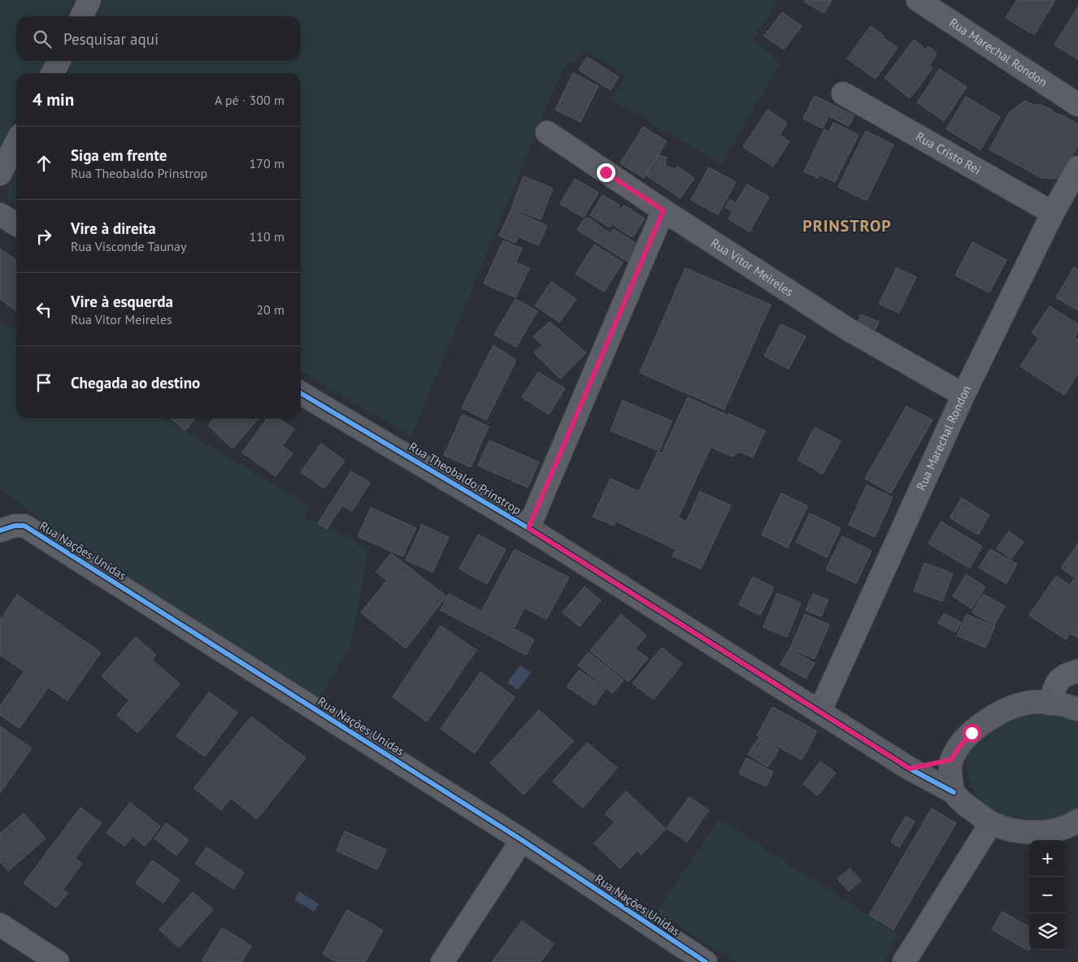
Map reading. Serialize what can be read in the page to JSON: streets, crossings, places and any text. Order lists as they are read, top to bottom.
{
  "streets": {
    "street": [
      "Rua Marechal Rondon",
      "Rua Cristo Rei",
      "Rua Vitor Meireles",
      "Rua Theobaldo Prinstrop",
      "Rua Nações Unidas"
    ]
  },
  "crossings": [
    ["Rua Marechal Rondon", "Rua Cristo Rei"],
    ["Rua Marechal Rondon", "Rua Vitor Meireles"],
    ["Rua Marechal Rondon", "Rua Theobaldo Prinstrop"]
  ],
  "districts": ["PRINSTROP"],
  "page": {
    "search": "Pesquisar aqui",
    "heading": ["4 min", "A pé · 300 m"],
    "list": [
      ["Siga em frente", "Rua Theobaldo Prinstrop", "170 m"],
      ["Vire à direita", "Rua Visconde Taunay", "110 m"],
      ["Vire à esquerda", "Rua Vitor Meireles", "20 m"],
      "Chegada ao destino"
    ],
    "map_buttons": ["+", "−"]
  }
}
